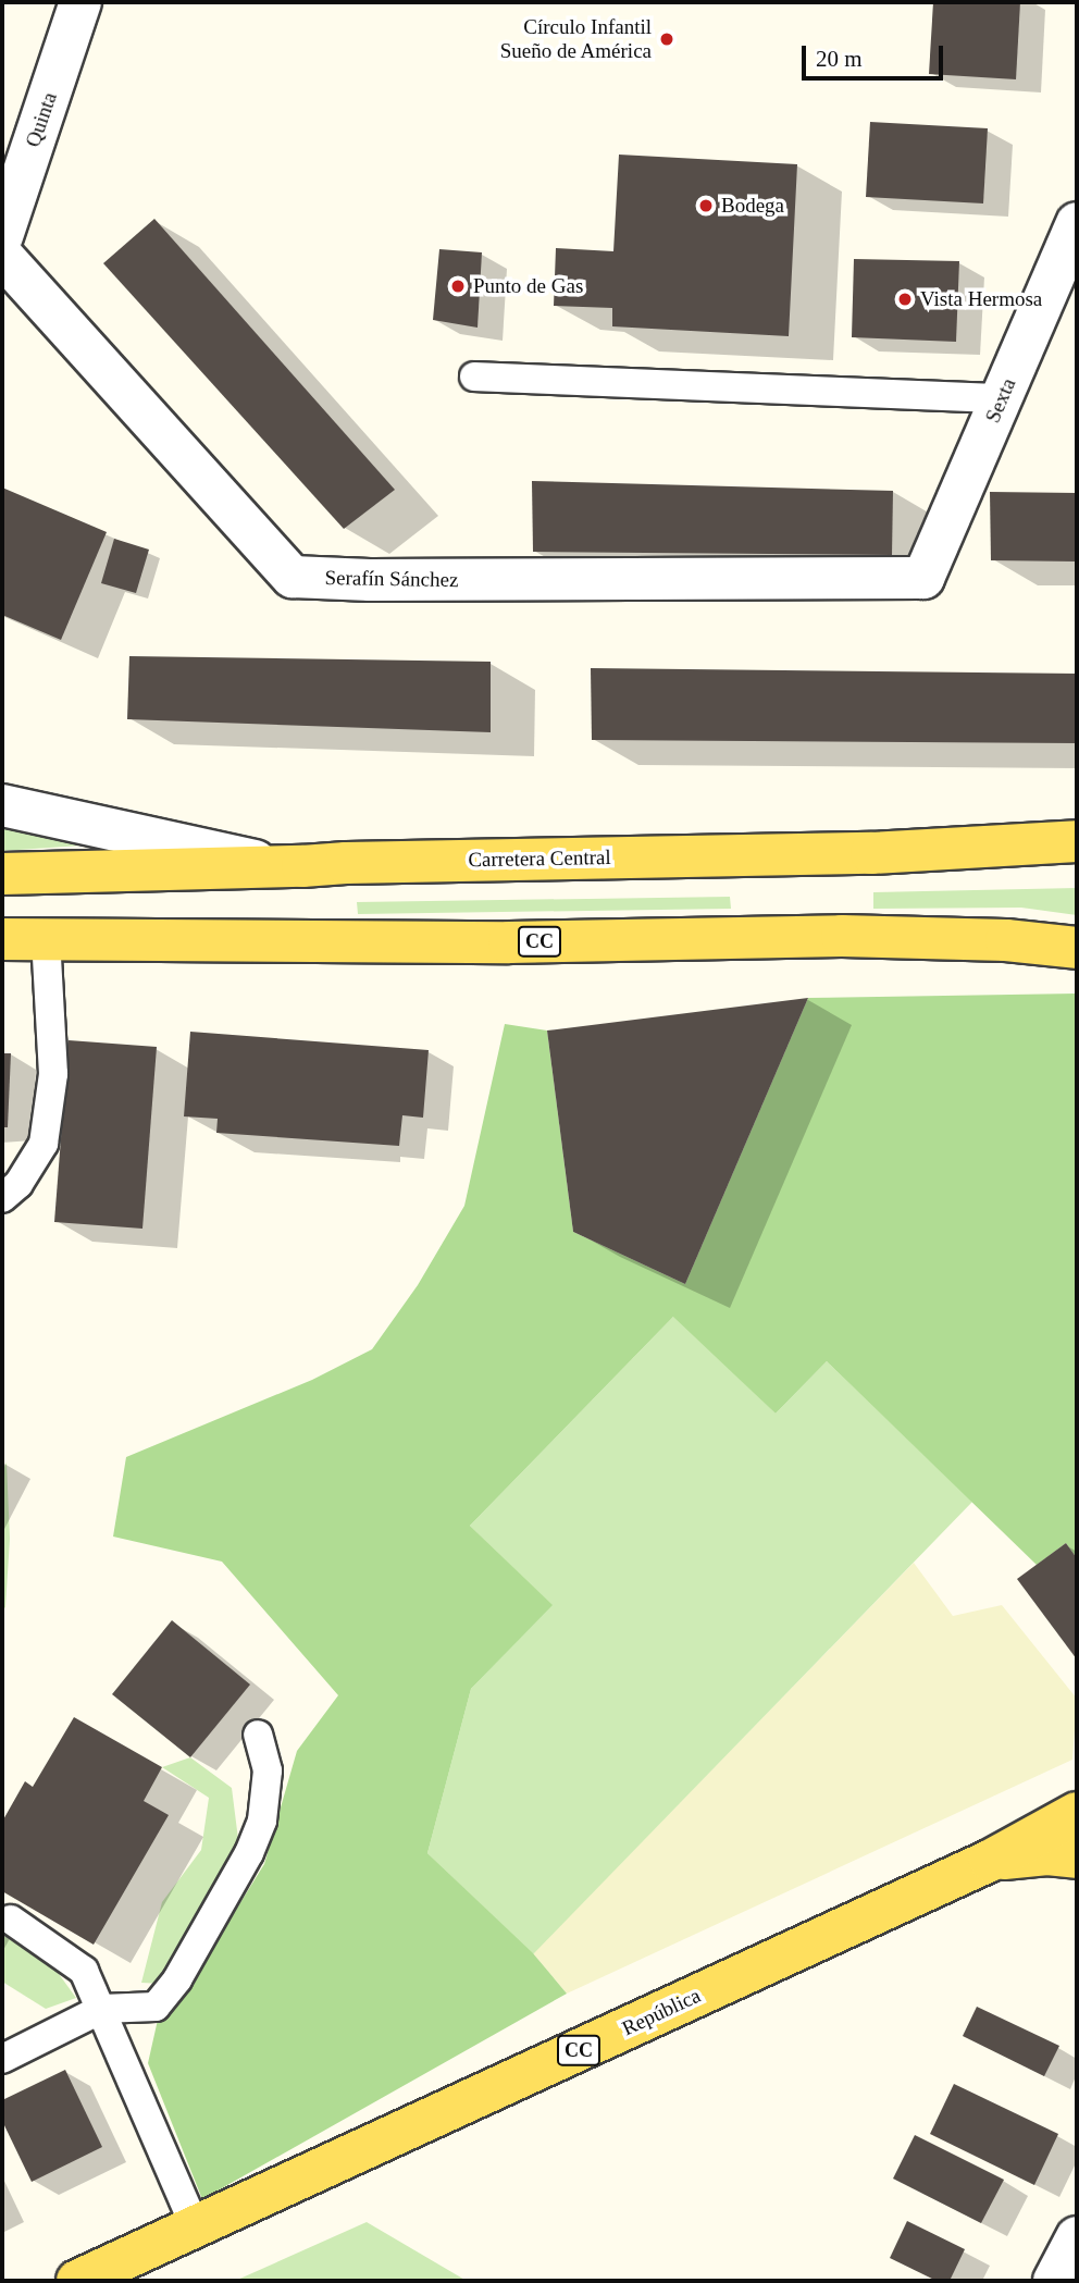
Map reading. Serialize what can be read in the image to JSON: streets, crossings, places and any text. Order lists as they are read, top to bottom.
{
  "streets": {
    "main road": ["Carretera Central", "CC", "República"],
    "street": ["Quinta", "Sexta", "Serafín Sánchez"]
  },
  "crossings": [
    ["Sexta", "Serafín Sánchez"]
  ],
  "places": [
    "Círculo Infantil Sueño de América",
    "Bodega",
    "Punto de Gas",
    "Vista Hermosa"
  ],
  "scale_bar": "20 m"
}
